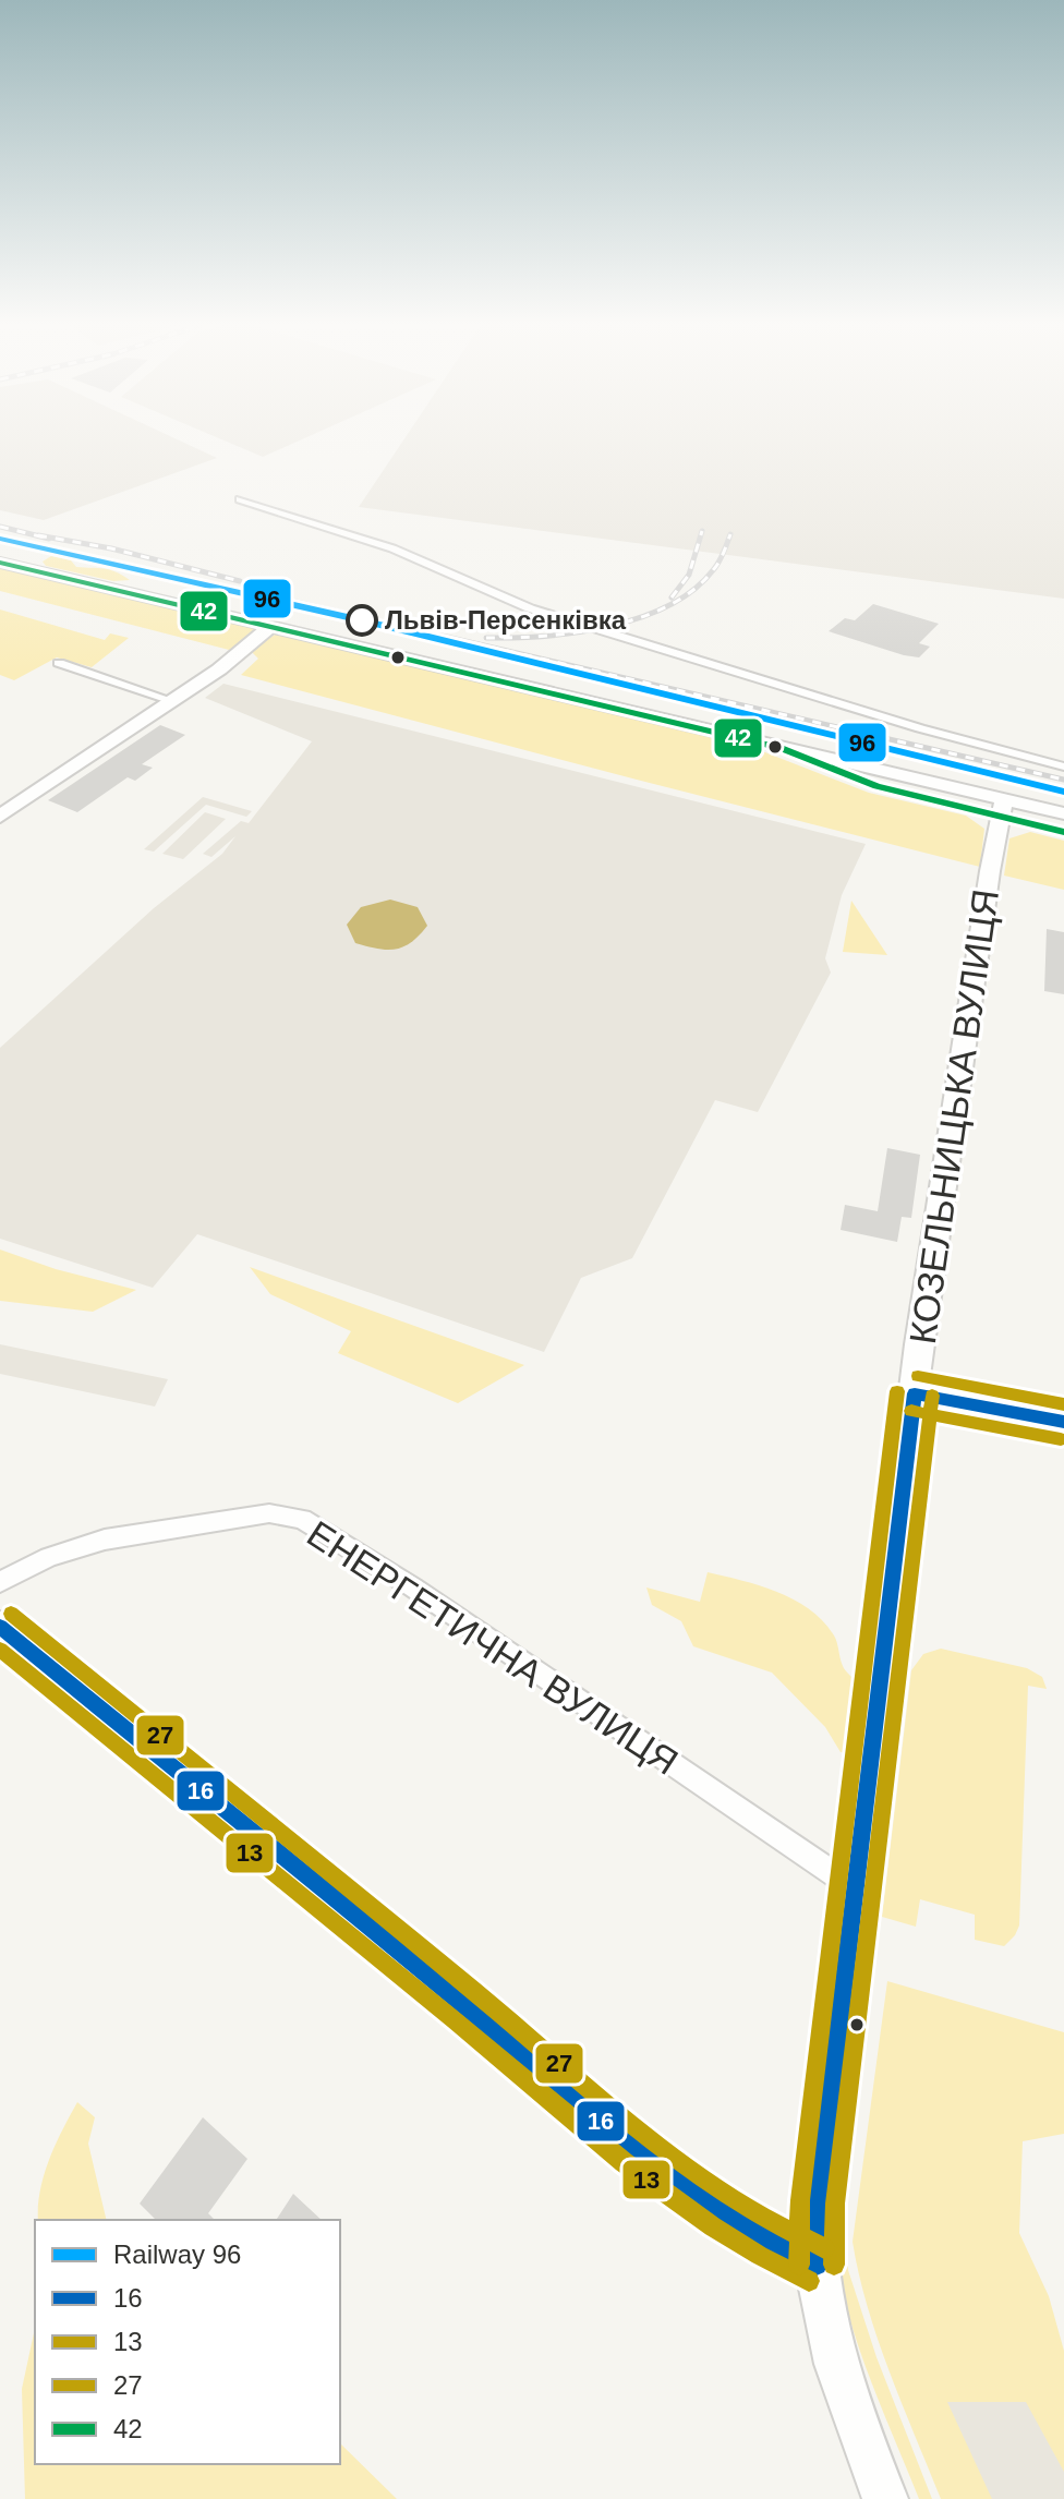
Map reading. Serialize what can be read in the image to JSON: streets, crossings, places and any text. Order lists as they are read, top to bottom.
{
  "streets": {
    "main road": ["КОЗЕЛЬНИЦЬКА ВУЛИЦЯ"],
    "street": ["ЕНЕРГЕТИЧНА ВУЛИЦЯ"]
  },
  "crossings": [
    ["КОЗЕЛЬНИЦЬКА ВУЛИЦЯ", "ЕНЕРГЕТИЧНА ВУЛИЦЯ"]
  ],
  "places": ["Львів-Персенківка"],
  "lines": [
    "rail line 96",
    "transit line 42",
    "transit line 27",
    "transit line 16",
    "transit line 13"
  ],
  "legend": [
    "Railway 96",
    "16",
    "13",
    "27",
    "42"
  ]
}
